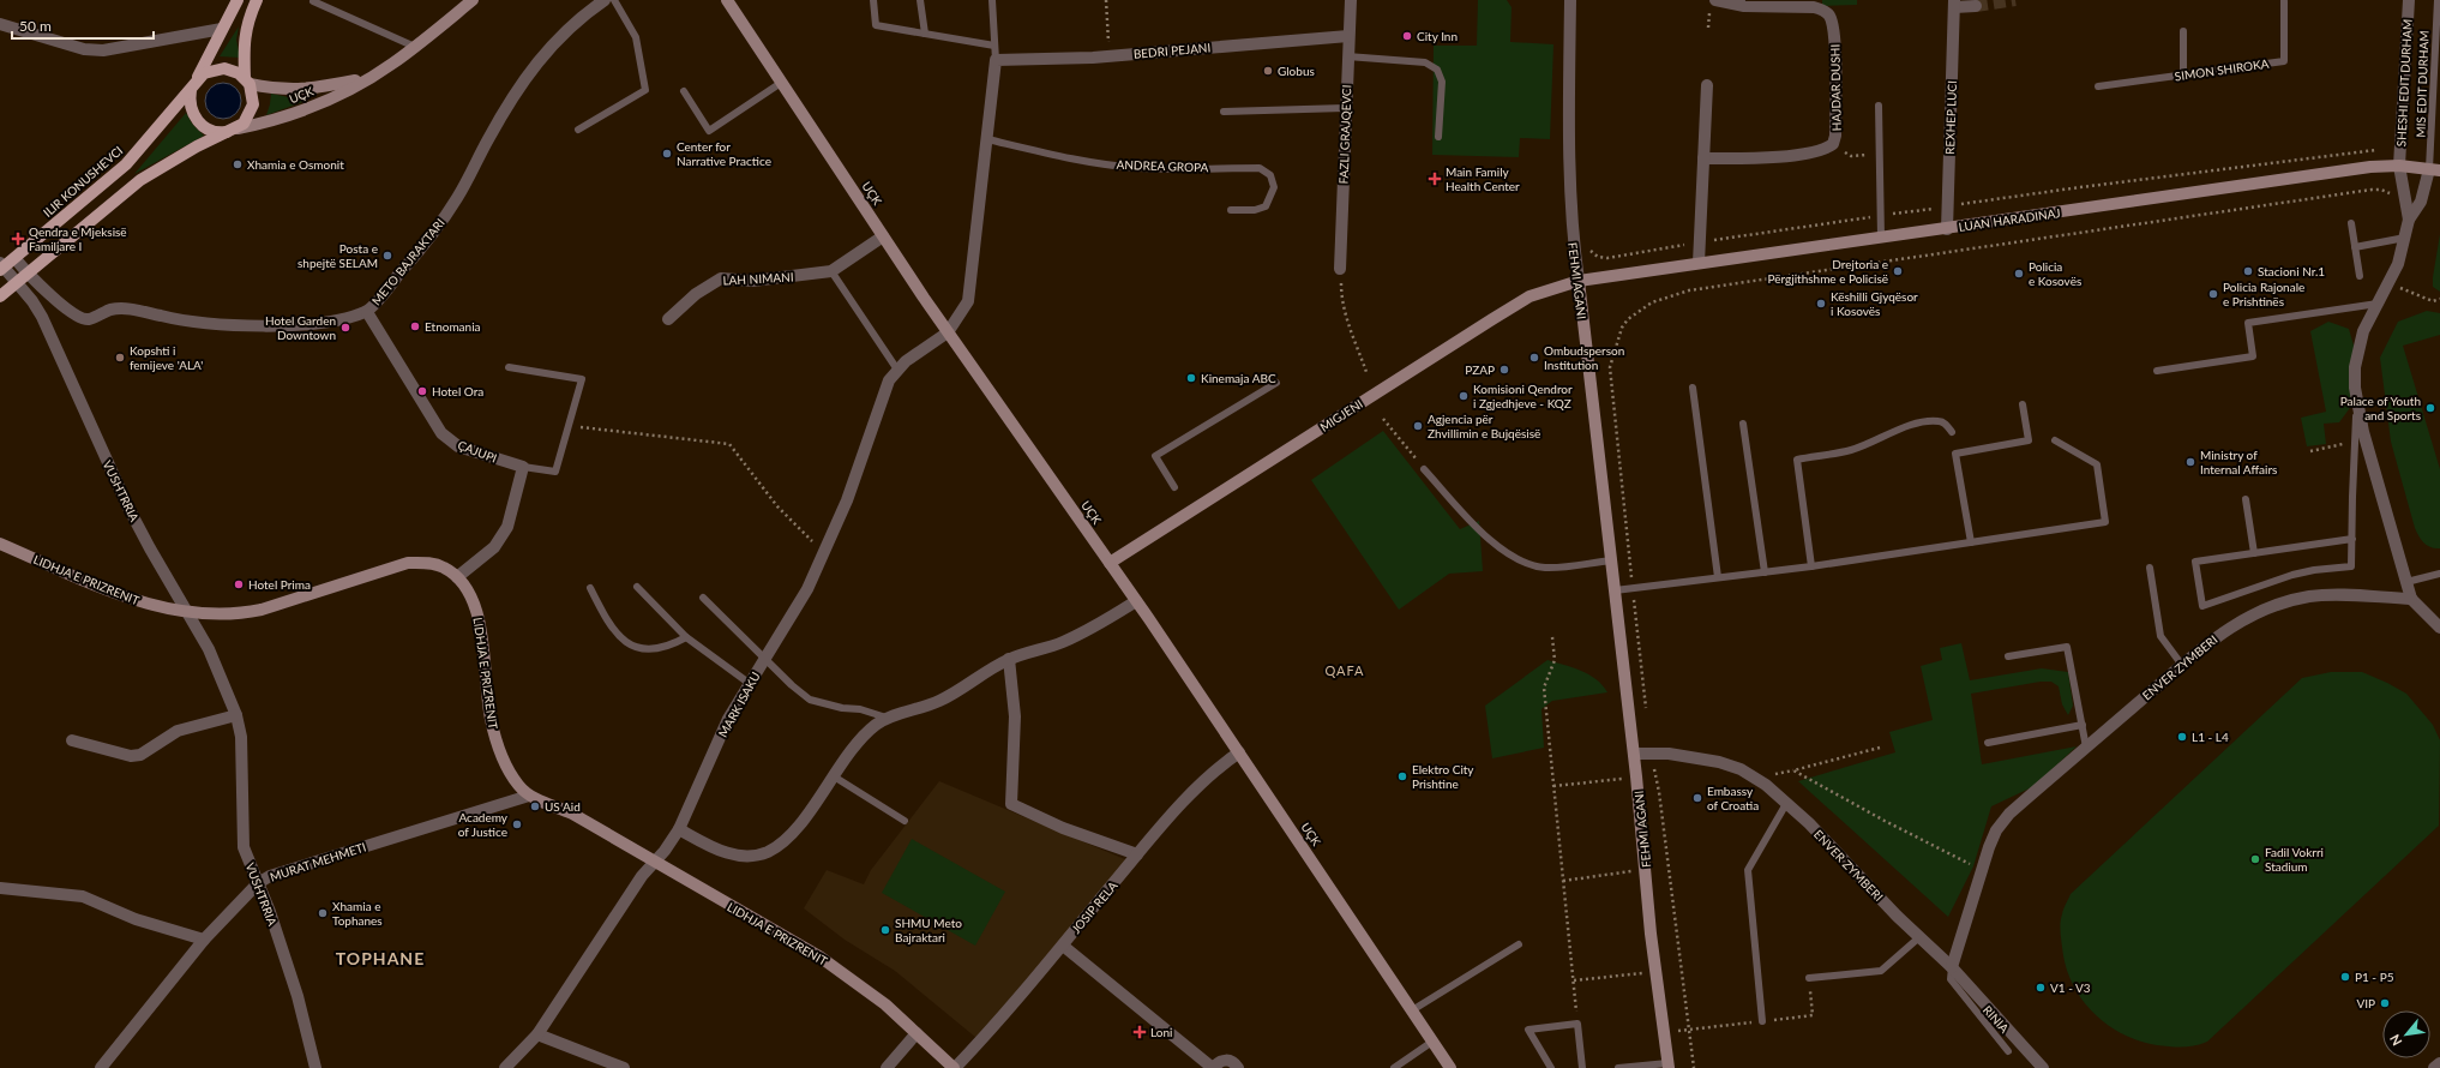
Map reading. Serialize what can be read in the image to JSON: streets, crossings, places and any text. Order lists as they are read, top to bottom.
{
  "streets": {
    "main road": [
      "UÇK",
      "ILIR KONUSHEVCI",
      "LUAN HARADINAJ",
      "FEHMI AGANI",
      "MIGJENI",
      "LIDHJA E PRIZRENIT"
    ],
    "street": [
      "BEDRI PEJANI",
      "SHESHI EDIT DURHAM",
      "HAJDAR DUSHI",
      "REXHEP LUCI",
      "FAZLI GRAJQEVCI",
      "METO BAJRAKTARI",
      "LAH NIMANI",
      "ÇAJUPI",
      "VUSHTRRIA",
      "ENVER ZYMBERI",
      "MARK ISAKU",
      "MURAT MEHMETI",
      "JOSIP RELA",
      "RINIA"
    ],
    "lane": ["SIMON SHIROKA", "MIS EDIT DURHAM", "ANDREA GROPA"]
  },
  "crossings": [
    ["BEDRI PEJANI", "FAZLI GRAJQEVCI"],
    ["SHESHI EDIT DURHAM", "LUAN HARADINAJ"],
    ["MIS EDIT DURHAM", "LUAN HARADINAJ"],
    ["UÇK", "ILIR KONUSHEVCI"],
    ["UÇK", "LAH NIMANI"],
    ["UÇK", "MIGJENI"],
    ["UÇK", "MARK ISAKU"],
    ["UÇK", "JOSIP RELA"],
    ["REXHEP LUCI", "LUAN HARADINAJ"],
    ["ILIR KONUSHEVCI", "METO BAJRAKTARI"],
    ["ILIR KONUSHEVCI", "VUSHTRRIA"],
    ["LUAN HARADINAJ", "FEHMI AGANI"],
    ["LUAN HARADINAJ", "MIGJENI"],
    ["METO BAJRAKTARI", "ÇAJUPI"],
    ["FEHMI AGANI", "MIGJENI"],
    ["FEHMI AGANI", "ENVER ZYMBERI"],
    ["VUSHTRRIA", "LIDHJA E PRIZRENIT"],
    ["VUSHTRRIA", "MURAT MEHMETI"],
    ["LIDHJA E PRIZRENIT", "MARK ISAKU"],
    ["LIDHJA E PRIZRENIT", "MURAT MEHMETI"],
    ["LIDHJA E PRIZRENIT", "JOSIP RELA"],
    ["ENVER ZYMBERI", "RINIA"]
  ],
  "districts": ["QAFA", "TOPHANE"],
  "places": {
    "other": [
      "City Inn",
      "Globus",
      "Center for Narrative Practice",
      "Xhamia e Osmonit",
      "Posta e shpejtë SELAM",
      "Drejtoria e Përgjithshme e Policisë",
      "Stacioni Nr.1",
      "Policia e Kosovës",
      "Policia Rajonale e Prishtinës",
      "Këshilli Gjyqësor i Kosovës",
      "Etnomania",
      "Hotel Garden Downtown",
      "Kopshti i femijeve 'ALA'",
      "Ombudsperson Institution",
      "PZAP",
      "Kinemaja ABC",
      "Hotel Ora",
      "Komisioni Qendror i Zgjedhjeve - KQZ",
      "Palace of Youth and Sports",
      "Agjencia për Zhvillimin e Bujqësisë",
      "Ministry of Internal Affairs",
      "Hotel Prima",
      "L1 - L4",
      "Elektro City Prishtine",
      "Embassy of Croatia",
      "US Aid",
      "Academy of Justice",
      "Fadil Vokrri Stadium",
      "Xhamia e Tophanes",
      "SHMU Meto Bajraktari",
      "P1 - P5",
      "V1 - V3",
      "VIP"
    ],
    "health": ["Main Family Health Center", "Qendra e Mjeksisë Familjare I", "Loni"]
  },
  "scale_bar": "50 m",
  "north": "bottom left"
}
